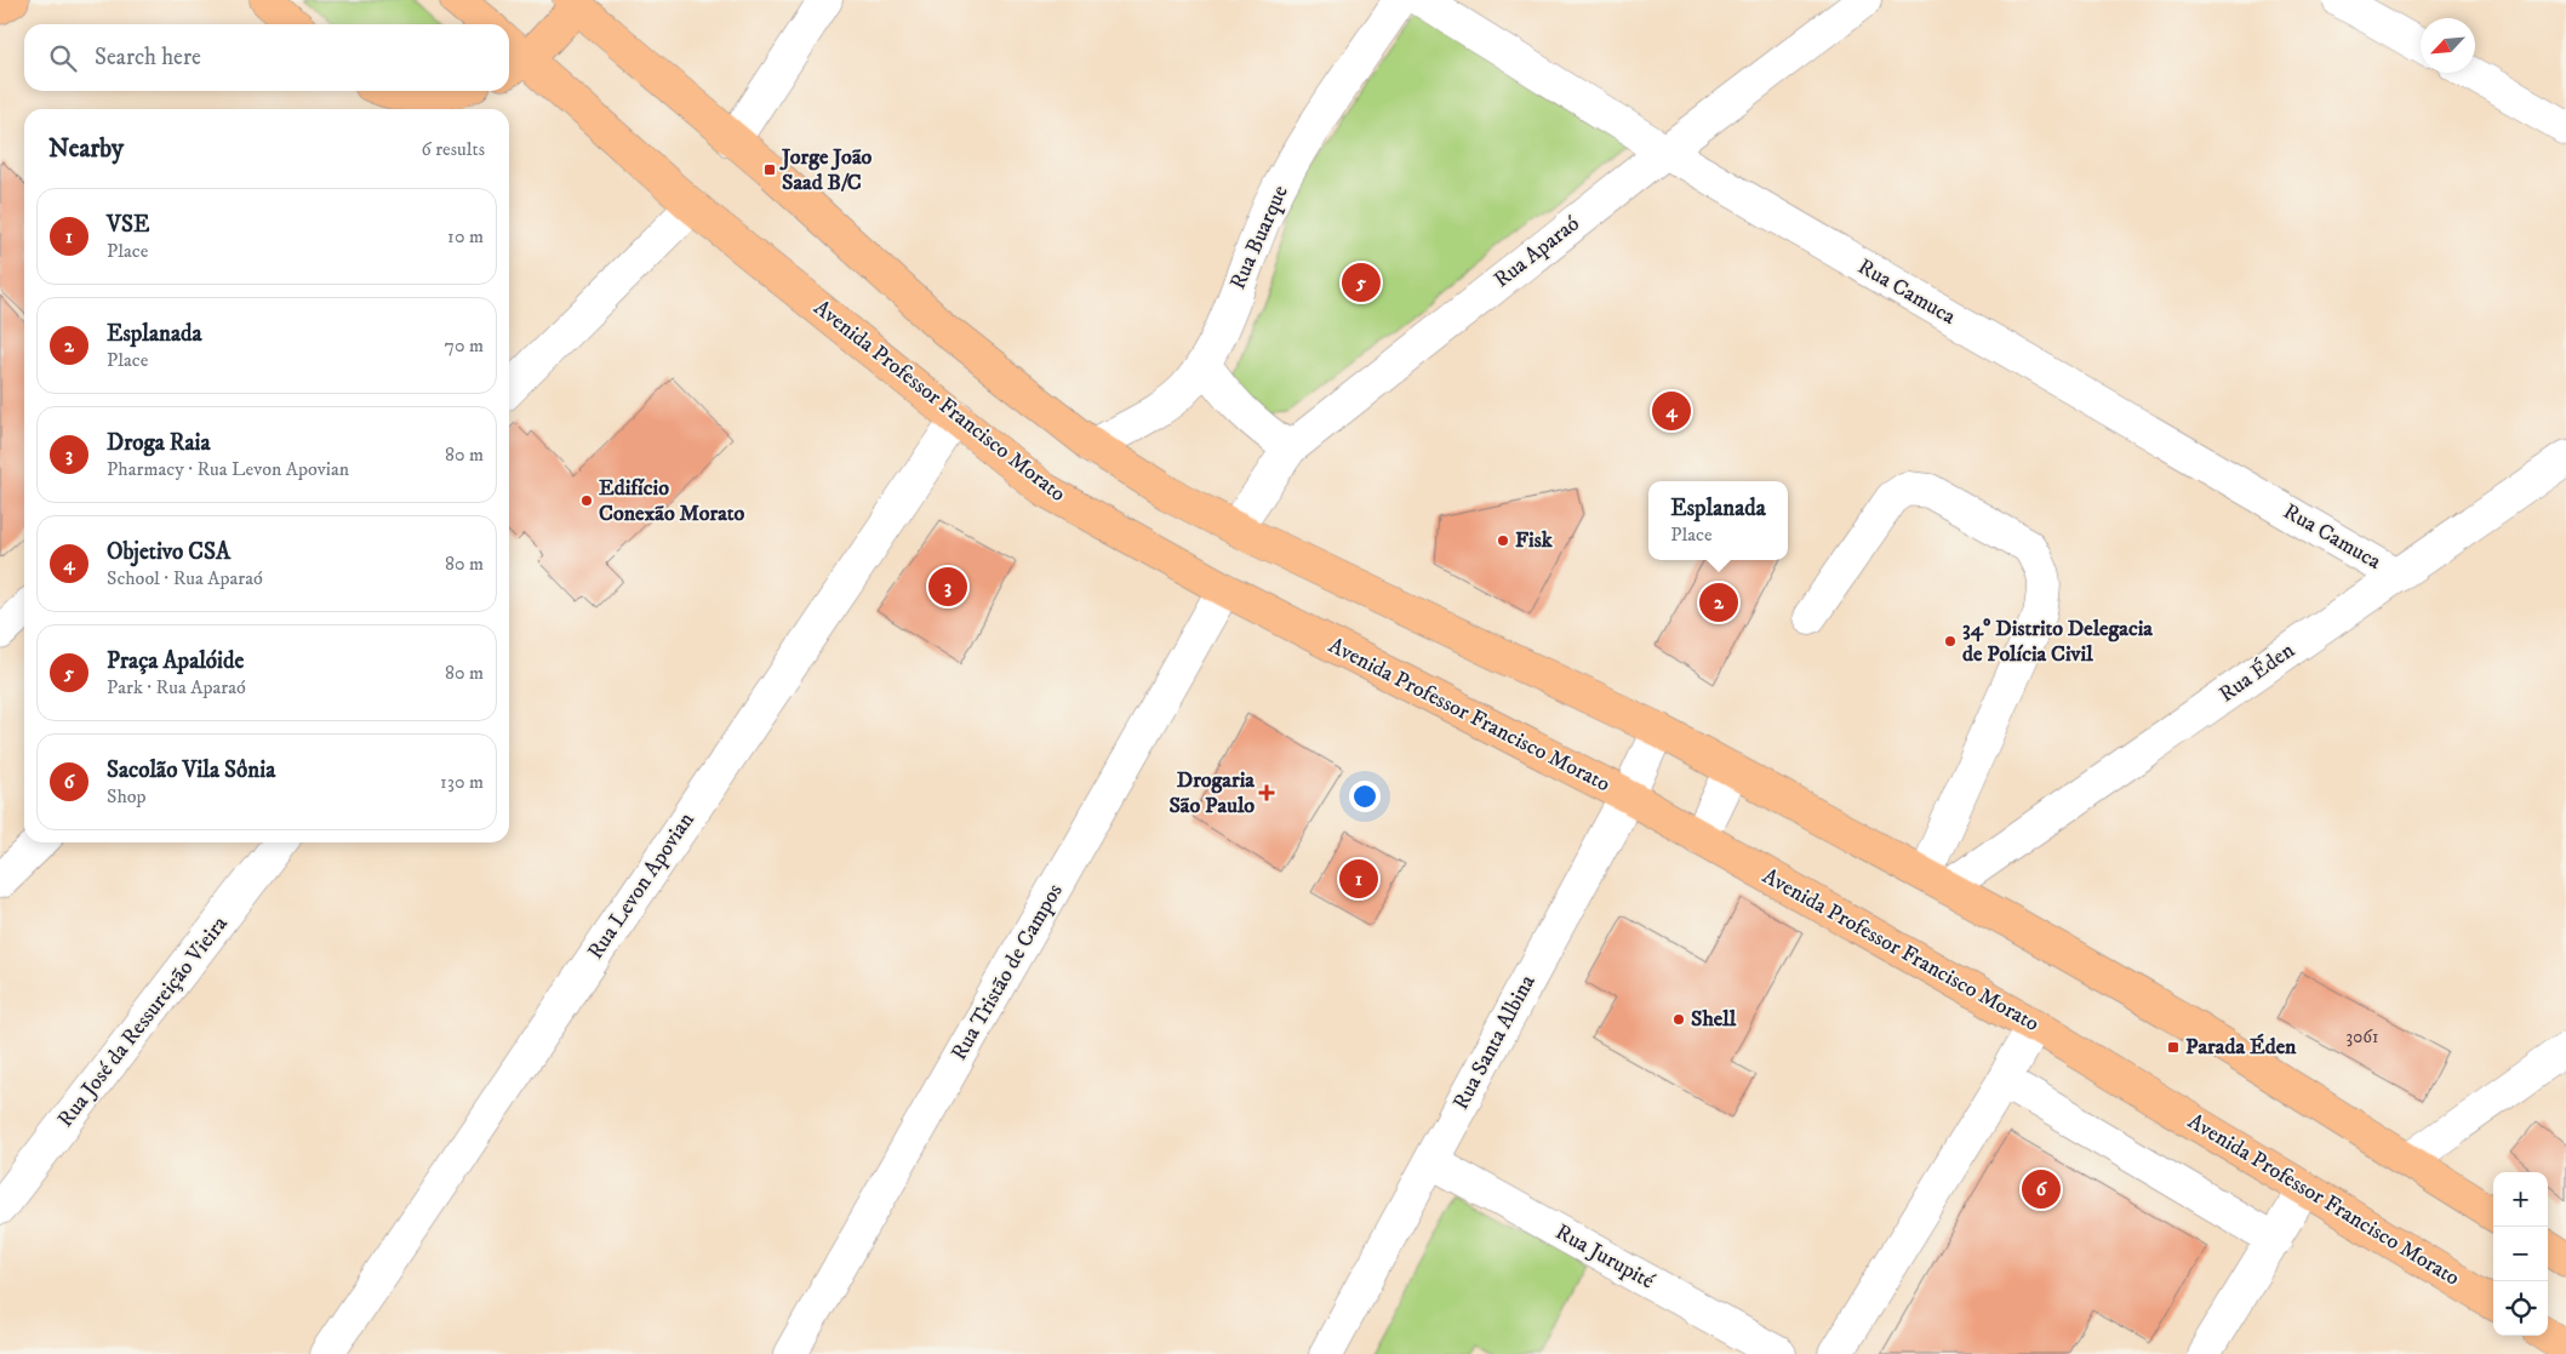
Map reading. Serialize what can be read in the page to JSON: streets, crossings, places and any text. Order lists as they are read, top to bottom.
{
  "streets": {
    "main road": ["Avenida Professor Francisco Morato"],
    "street": [
      "Rua Buarque",
      "Rua Aparaó",
      "Rua Camuca",
      "Rua Éden",
      "Rua Levon Apovian",
      "Rua Tristão de Campos",
      "Rua José da Ressureição Vieira",
      "Rua Santa Albina",
      "Rua Jurupité"
    ]
  },
  "crossings": [
    ["Rua Aparaó", "Rua Camuca"],
    ["Rua Camuca", "Rua Éden"],
    ["Avenida Professor Francisco Morato", "Rua Levon Apovian"],
    ["Avenida Professor Francisco Morato", "Rua Tristão de Campos"],
    ["Avenida Professor Francisco Morato", "Rua Santa Albina"],
    ["Rua Santa Albina", "Rua Jurupité"]
  ],
  "places": {
    "transit": ["Jorge João Saad B/C", "Parada Éden"],
    "other": [
      "Edifício Conexão Morato",
      "Fisk",
      "34º Distrito Delegacia de Polícia Civil",
      "Shell"
    ],
    "health": ["Drogaria São Paulo"]
  },
  "house_numbers": ["3061"],
  "north": "bottom left",
  "page": {
    "search": "Search here",
    "heading": ["Nearby", "6 results"],
    "list": [
      {
        "mark": "1",
        "name": "VSE",
        "note": "Place",
        "value": "10 m"
      },
      {
        "mark": "2",
        "name": "Esplanada",
        "note": "Place",
        "value": "70 m"
      },
      {
        "mark": "3",
        "name": "Droga Raia",
        "note": "Pharmacy · Rua Levon Apovian",
        "value": "80 m"
      },
      {
        "mark": "4",
        "name": "Objetivo CSA",
        "note": "School · Rua Aparaó",
        "value": "80 m"
      },
      {
        "mark": "5",
        "name": "Praça Apalóide",
        "note": "Park · Rua Aparaó",
        "value": "80 m"
      },
      {
        "mark": "6",
        "name": "Sacolão Vila Sônia",
        "note": "Shop",
        "value": "130 m"
      }
    ],
    "pins": [
      "5",
      "4",
      "3",
      "2",
      "1",
      "6"
    ],
    "popup": ["Esplanada", "Place"],
    "map_buttons": ["+", "−"]
  }
}
